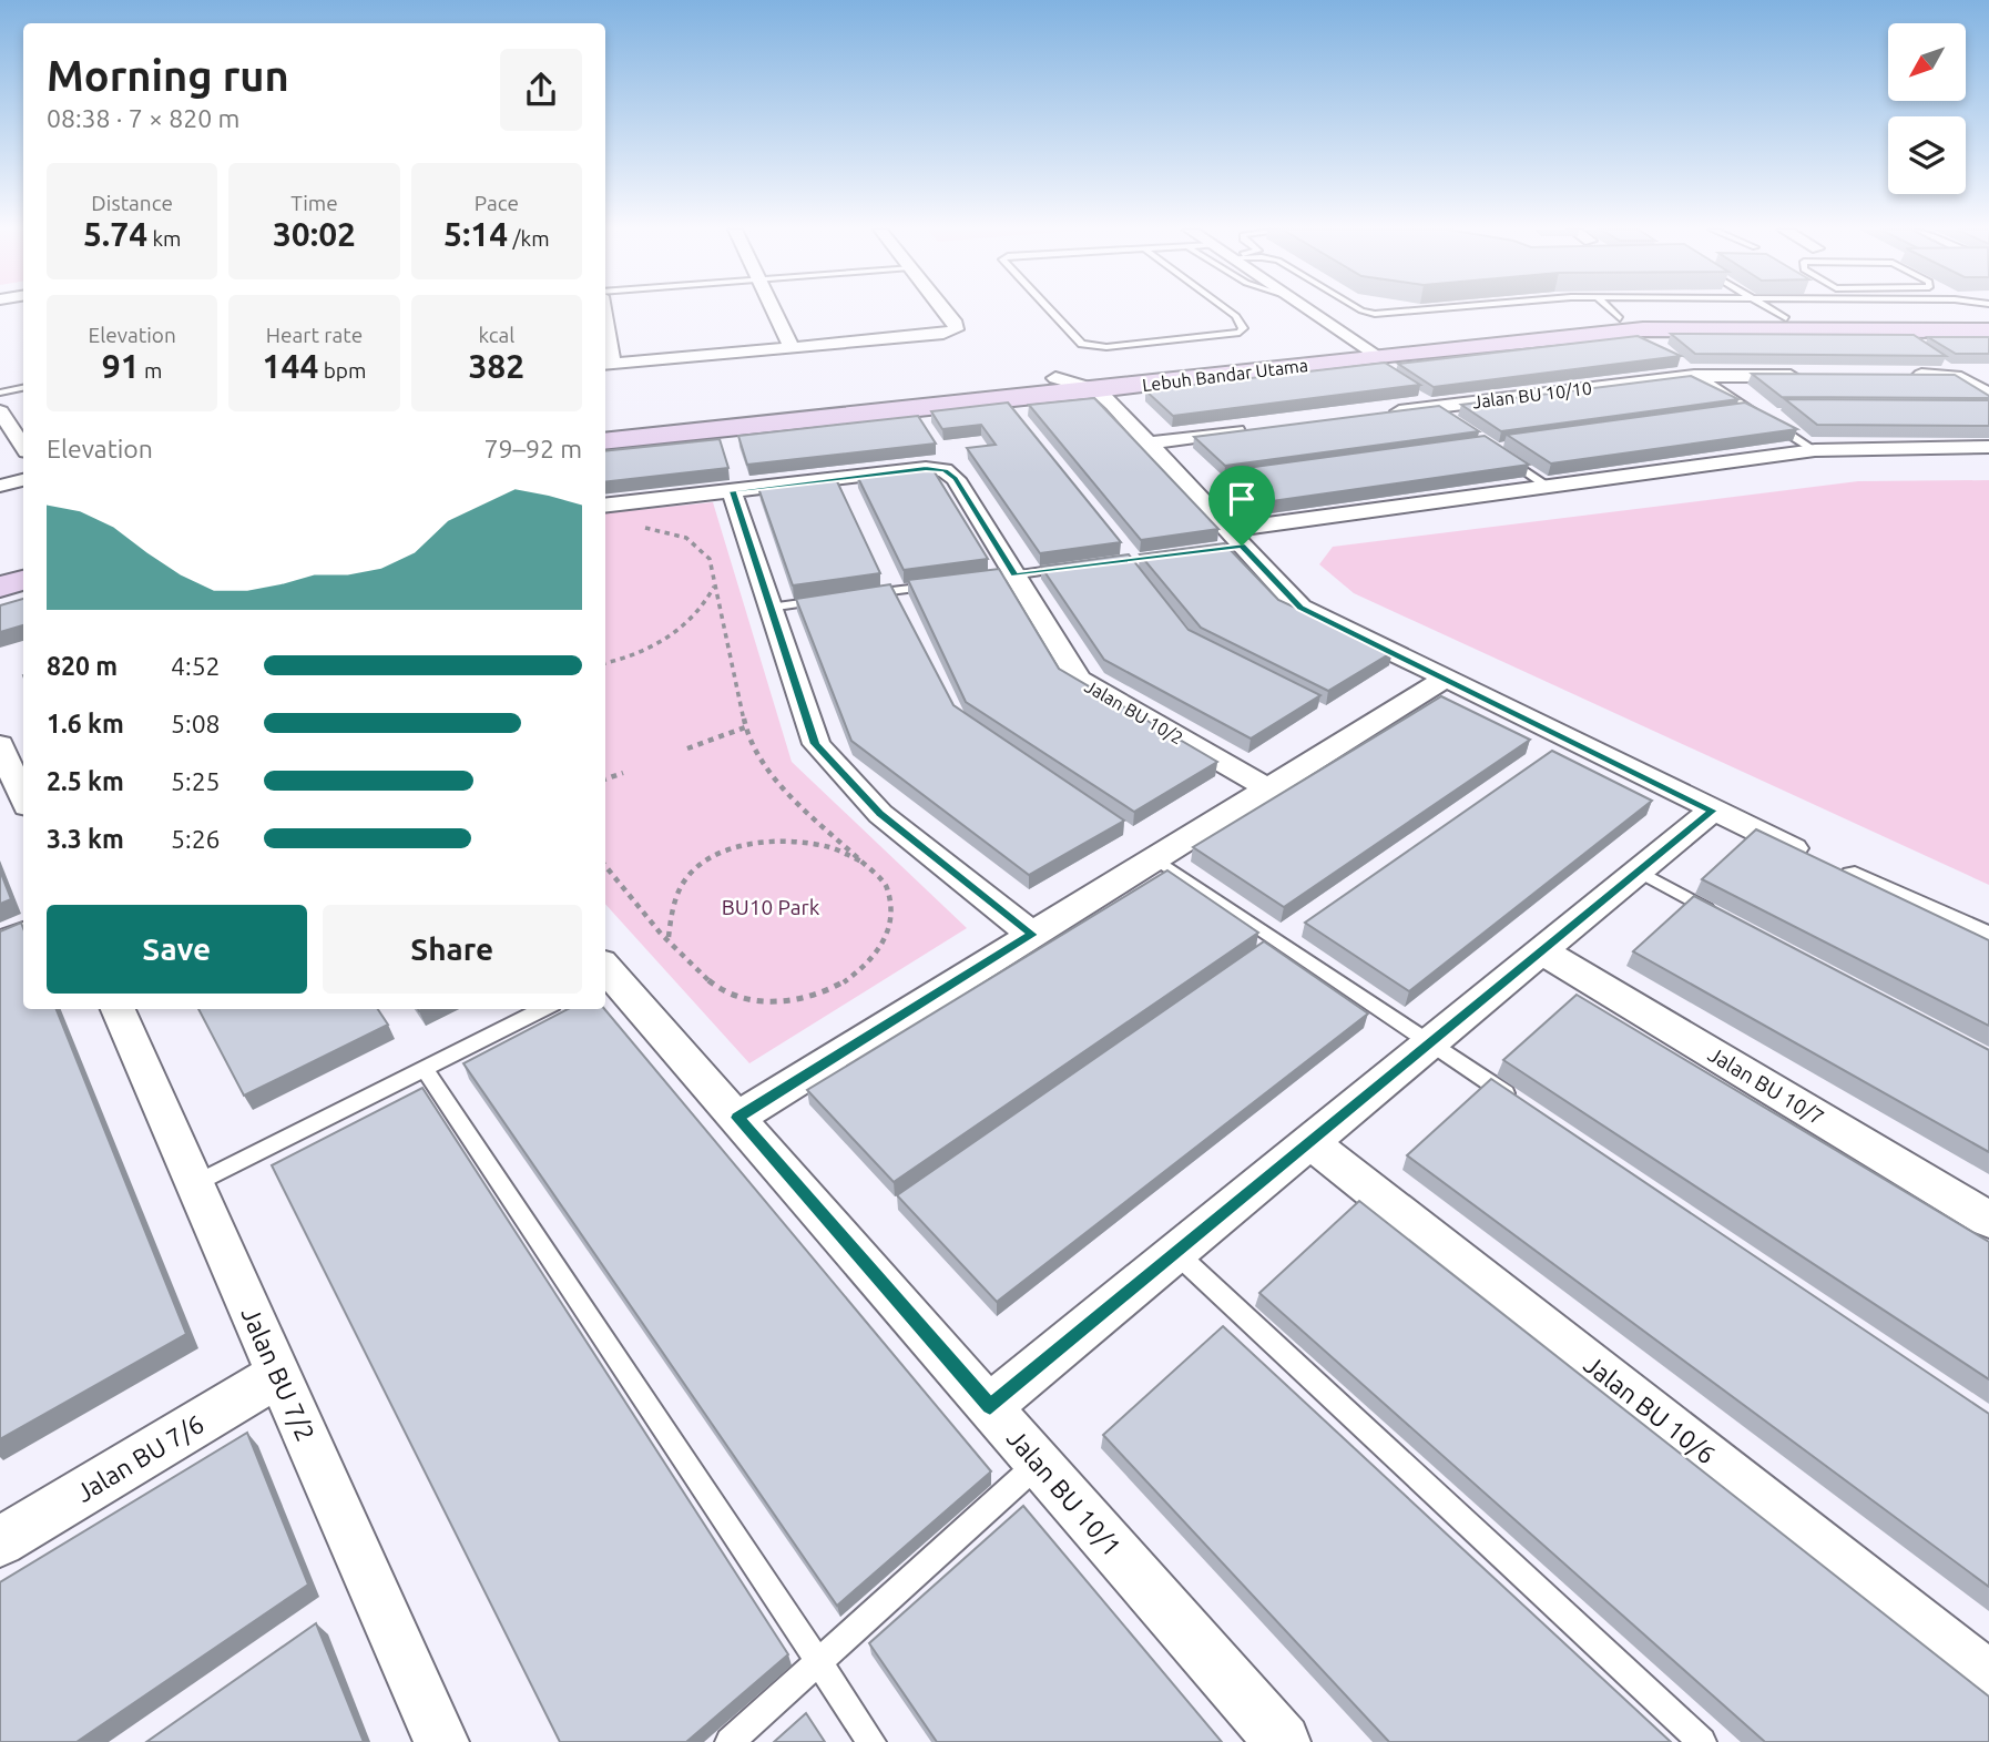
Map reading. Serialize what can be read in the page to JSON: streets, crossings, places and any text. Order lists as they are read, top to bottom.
{
  "streets": {
    "main road": ["Lebuh Bandar Utama"],
    "street": [
      "Jalan BU 10/10",
      "Jalan BU 10/2",
      "Jalan BU 10/7",
      "Jalan BU 7/2",
      "Jalan BU 10/6",
      "Jalan BU 7/6",
      "Jalan BU 10/1"
    ]
  },
  "crossings": [
    ["Jalan BU 7/2", "Jalan BU 7/6"]
  ],
  "parks": ["BU10 Park"],
  "north": "bottom left",
  "page": {
    "heading": ["Morning run", "08:38 · 7 × 820 m"],
    "stats": [
      ["Distance", "5.74 km"],
      ["Time", "30:02"],
      ["Pace", "5:14 /km"],
      ["Elevation", "91 m"],
      ["Heart rate", "144 bpm"],
      ["kcal", "382"]
    ],
    "chart": ["Elevation", "79–92 m"],
    "list": [
      {
        "name": "820 m",
        "note": "4:52"
      },
      {
        "name": "1.6 km",
        "note": "5:08"
      },
      {
        "name": "2.5 km",
        "note": "5:25"
      },
      {
        "name": "3.3 km",
        "note": "5:26"
      }
    ],
    "buttons": ["Save", "Share"]
  }
}
